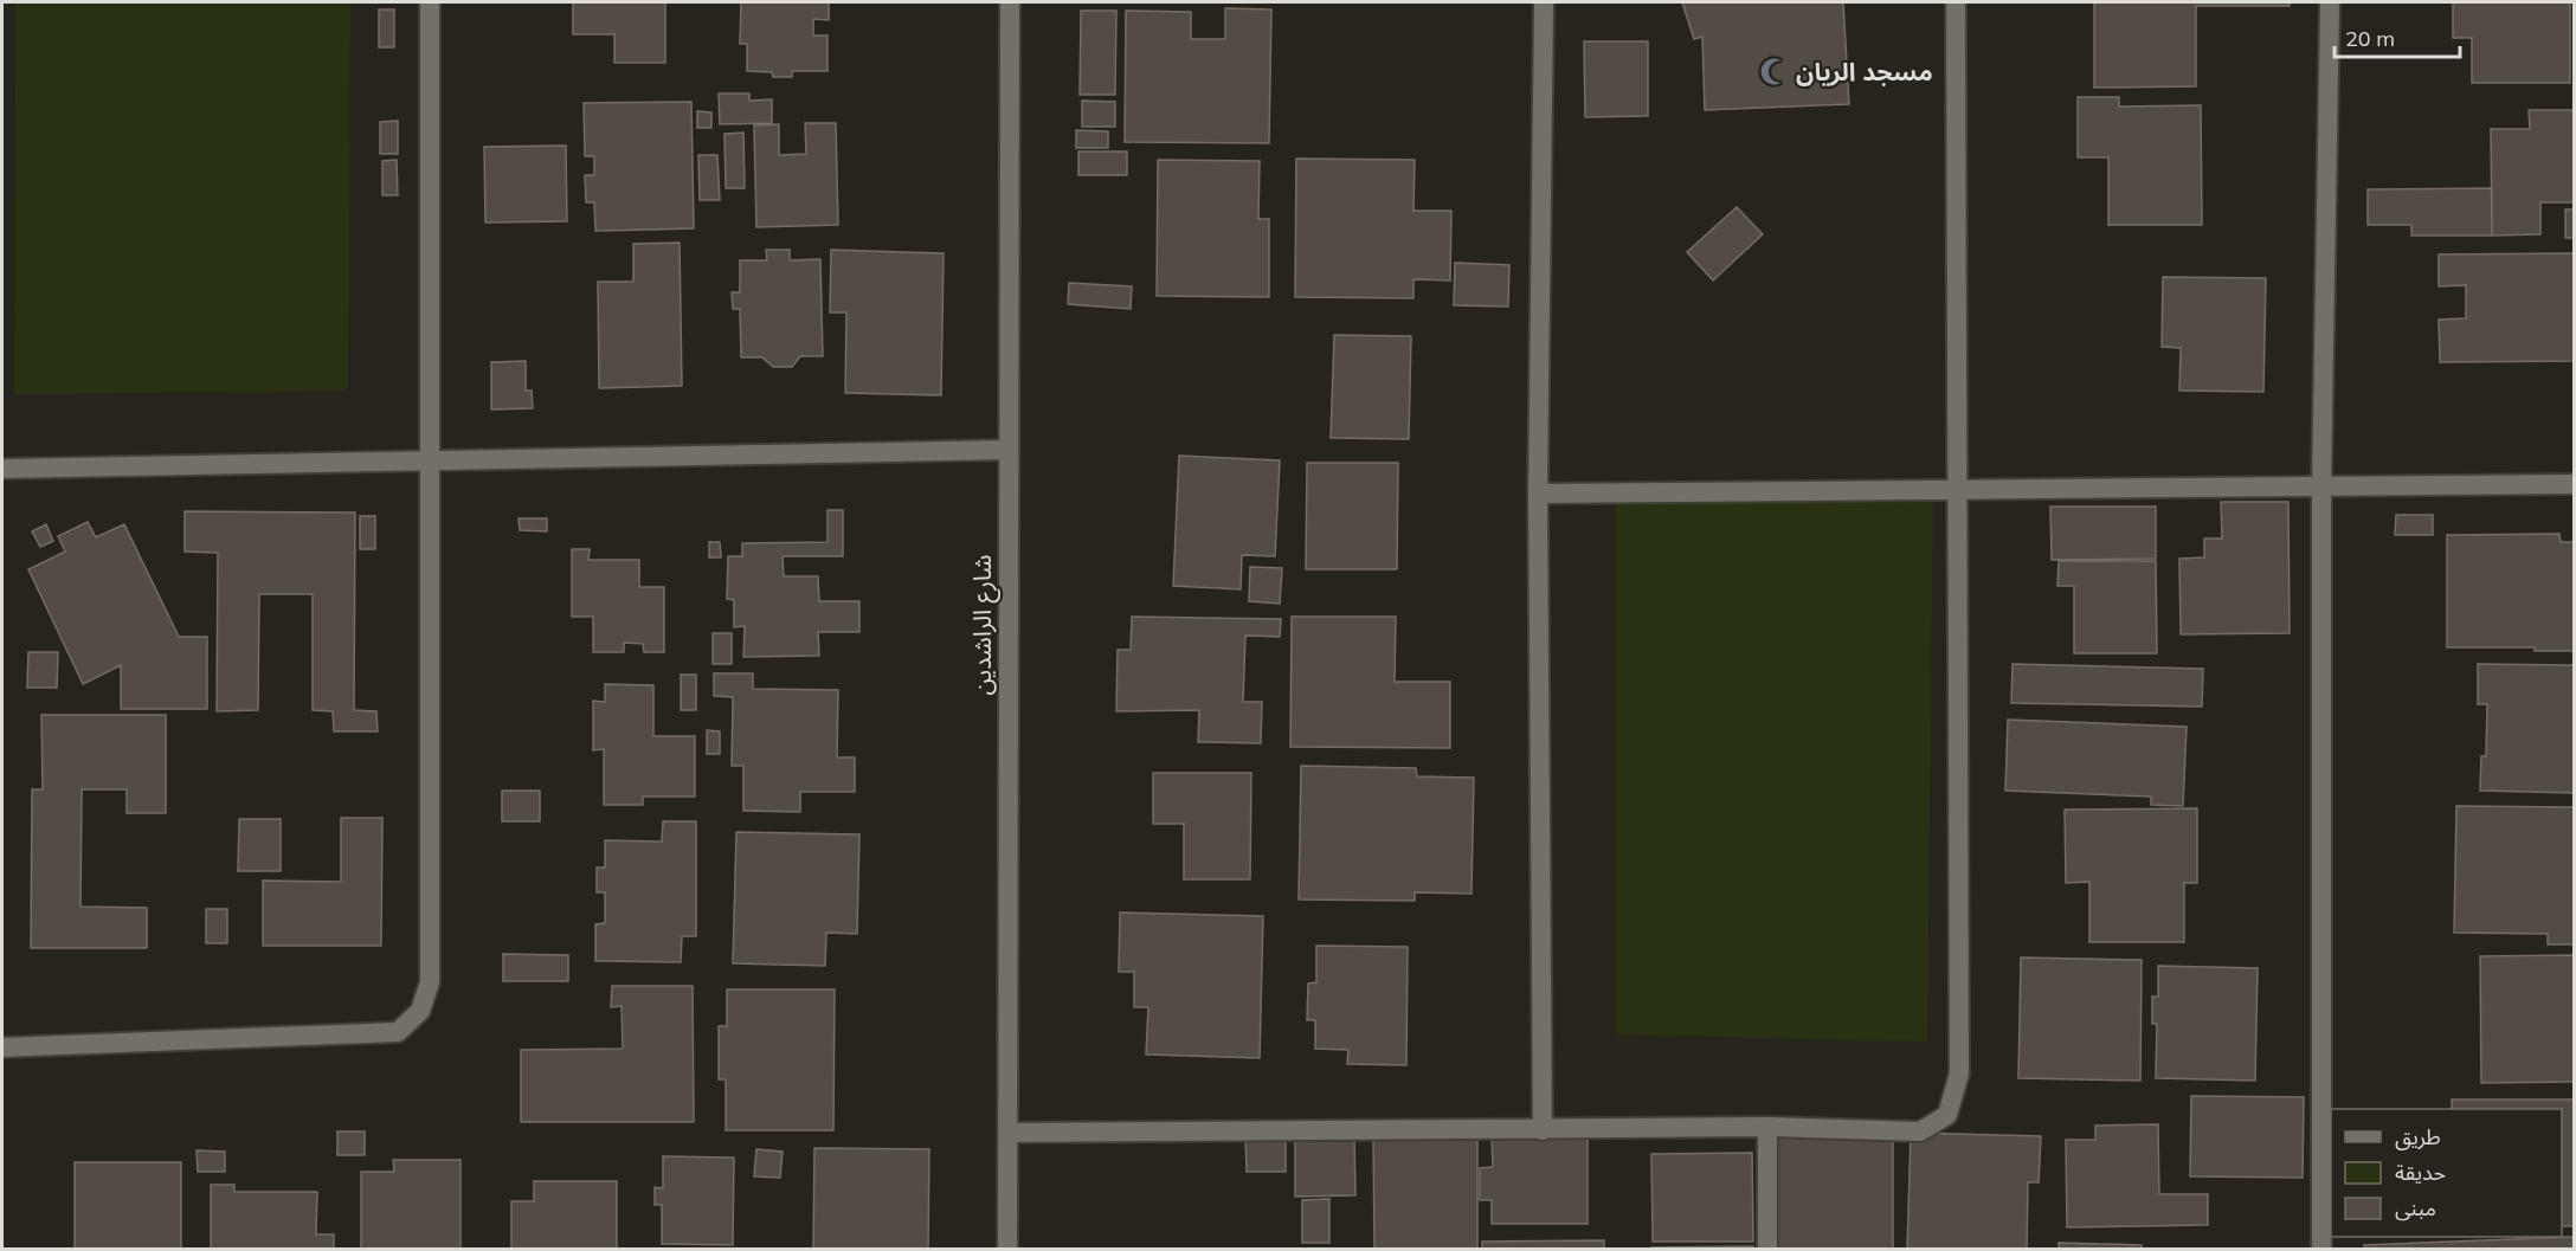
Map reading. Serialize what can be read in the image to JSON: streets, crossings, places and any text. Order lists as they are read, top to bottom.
{
  "streets": {
    "street": ["شارع الراشدين"]
  },
  "places": {
    "mosque": ["مسجد الريان"]
  },
  "legend": ["طريق", "حديقة", "مبنى"],
  "scale_bar": "20 m"
}
